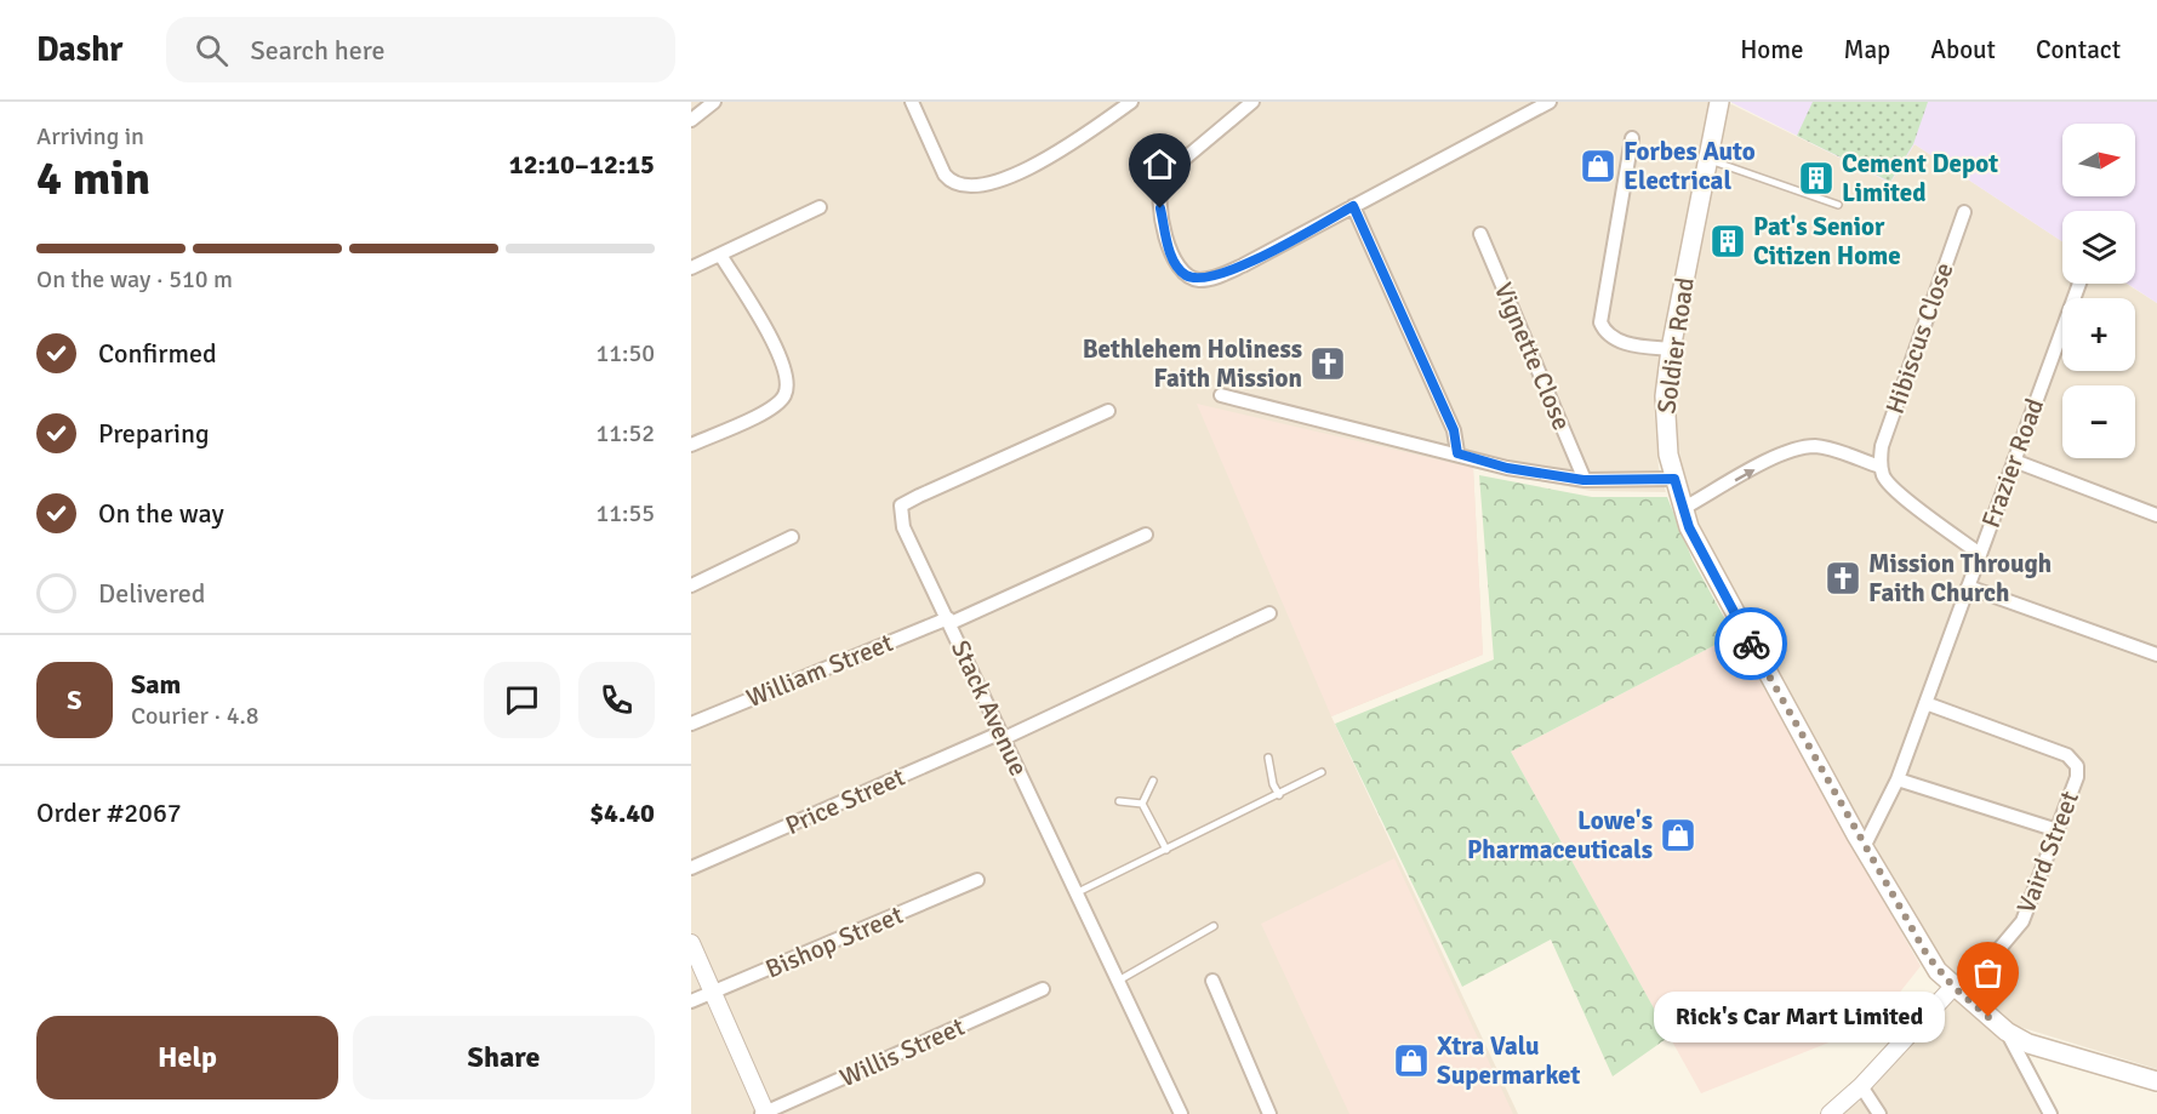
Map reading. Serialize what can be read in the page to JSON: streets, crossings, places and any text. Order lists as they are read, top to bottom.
{
  "streets": {
    "main road": ["Soldier Road"],
    "street": [
      "Hibiscus Close",
      "Vignette Close",
      "Frazier Road",
      "William Street",
      "Stack Avenue",
      "Price Street",
      "Vaird Street",
      "Bishop Street",
      "Willis Street"
    ]
  },
  "crossings": [
    ["Soldier Road", "Frazier Road"],
    ["Soldier Road", "Vaird Street"],
    ["Frazier Road", "Vaird Street"],
    ["William Street", "Stack Avenue"],
    ["Stack Avenue", "Price Street"]
  ],
  "places": {
    "shop": ["Forbes Auto Electrical", "Lowe's Pharmaceuticals", "Xtra Valu Supermarket"],
    "building": ["Cement Depot Limited", "Pat's Senior Citizen Home"],
    "church": ["Bethlehem Holiness Faith Mission", "Mission Through Faith Church"],
    "other": ["Rick's Car Mart Limited"]
  },
  "north": "right",
  "page": {
    "header": "Dashr",
    "search": "Search here",
    "nav": [
      "Home",
      "Map",
      "About",
      "Contact"
    ],
    "heading": ["4 min", "Arriving in", "12:10–12:15"],
    "panel": [
      "Sam",
      "Courier · 4.8",
      "Order #2067",
      "$4.40"
    ],
    "map_buttons": ["+", "−"],
    "bar": "On the way · 510 m",
    "list": [
      ["Confirmed", "11:50"],
      ["Preparing", "11:52"],
      ["On the way", "11:55"],
      "Delivered"
    ],
    "round": "S",
    "bubble": "Rick's Car Mart Limited",
    "buttons": ["Help", "Share"]
  }
}
